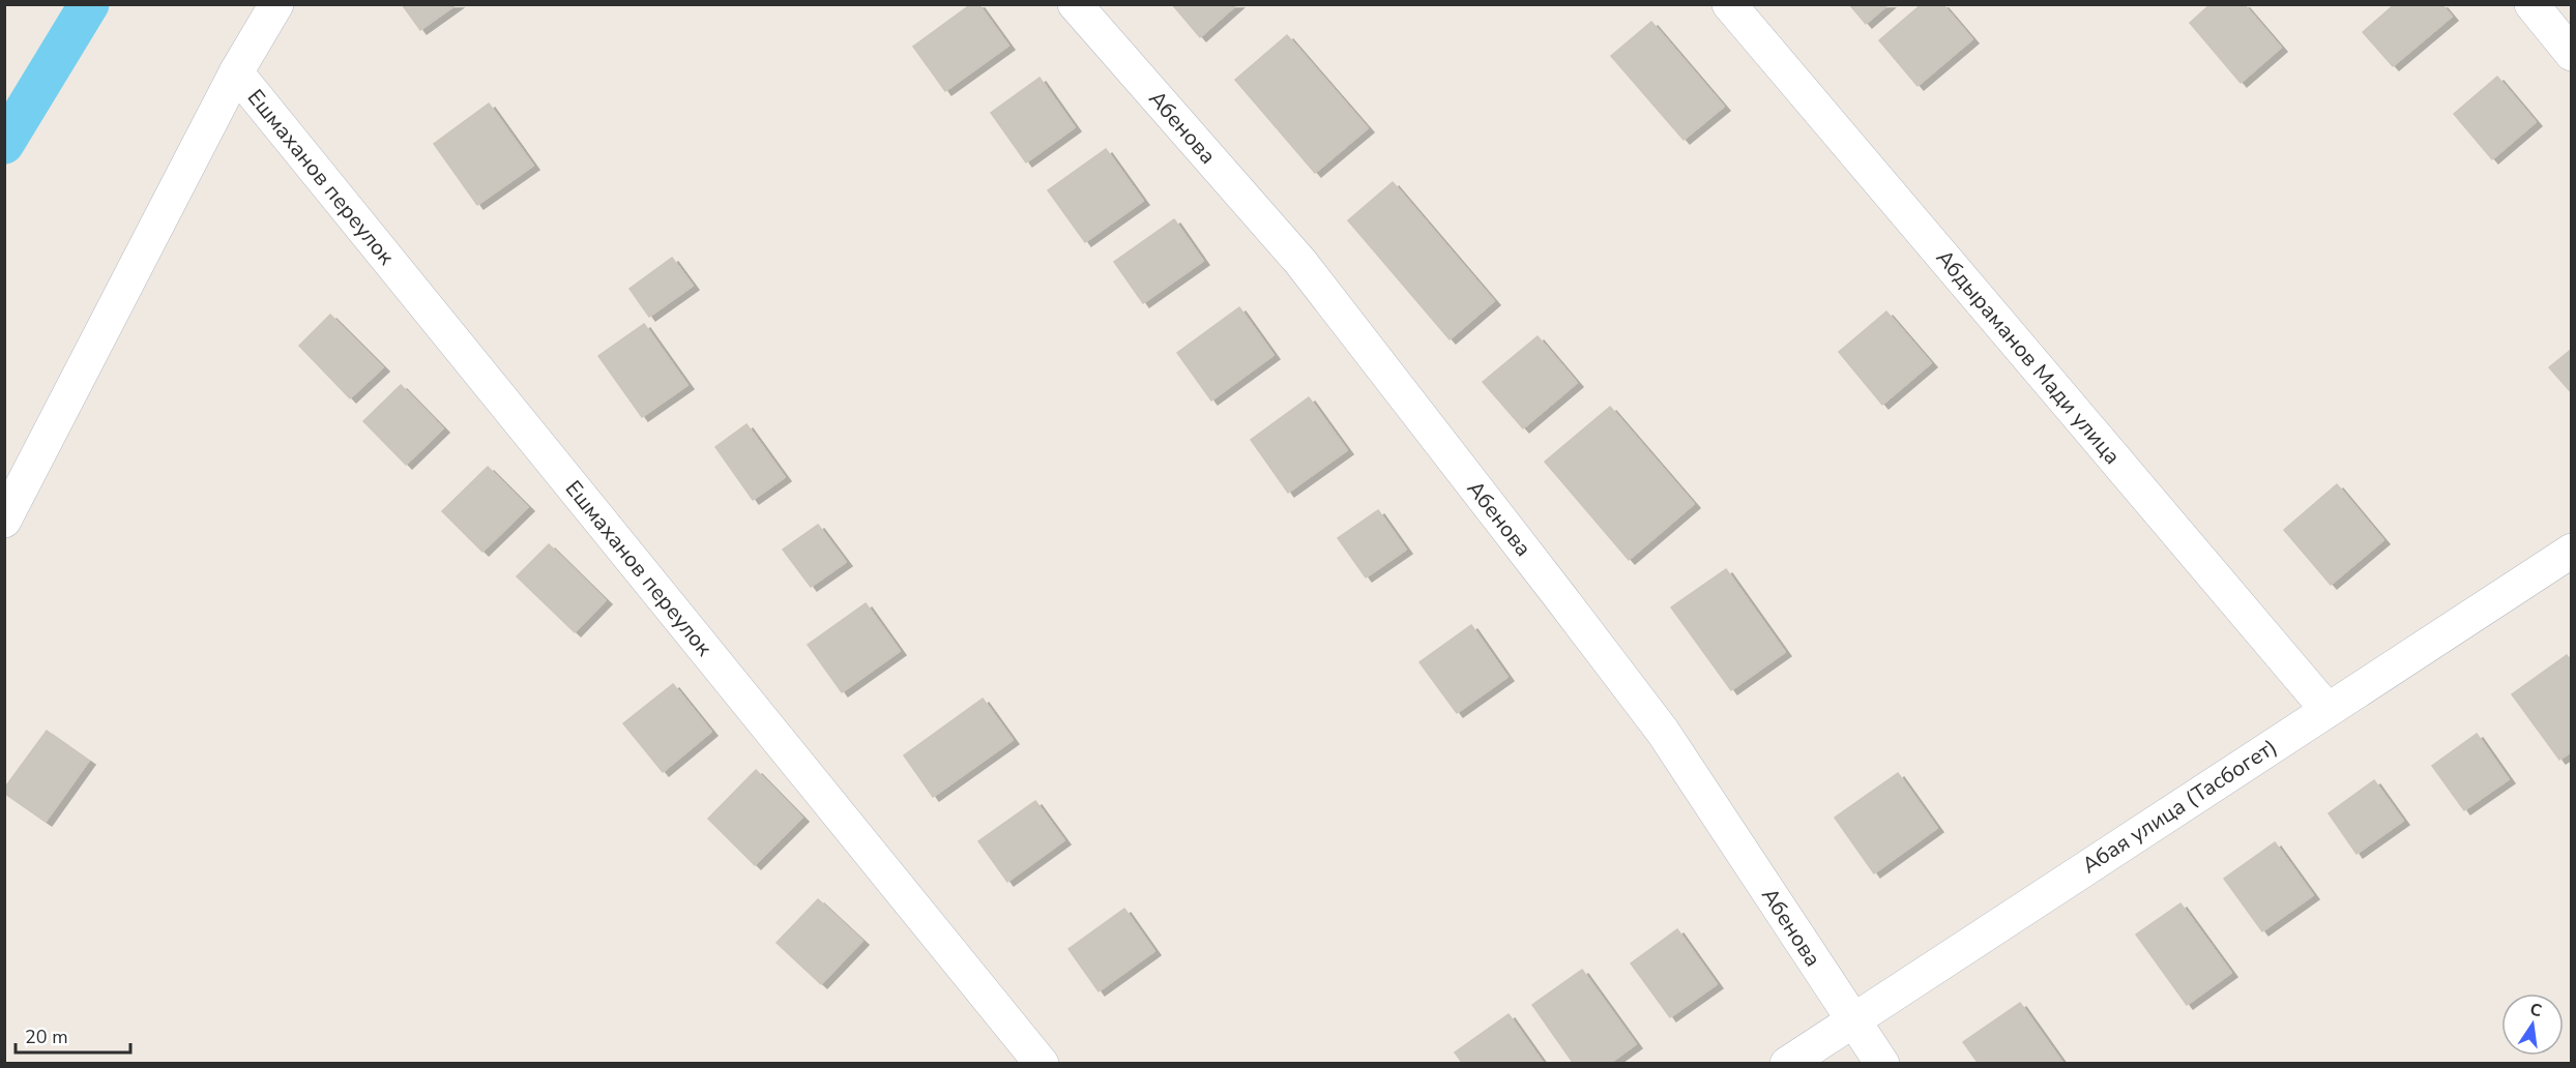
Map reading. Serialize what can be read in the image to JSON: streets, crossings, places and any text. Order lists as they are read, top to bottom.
{
  "streets": {
    "street": [
      "Абенова",
      "Ешмаханов переулок",
      "Абдыраманов Мади улица",
      "Абая улица (Тасбогет)"
    ]
  },
  "crossings": [
    ["Абенова", "Абая улица (Тасбогет)"],
    ["Абдыраманов Мади улица", "Абая улица (Тасбогет)"]
  ],
  "scale_bar": "20 m",
  "north": "top"
}
